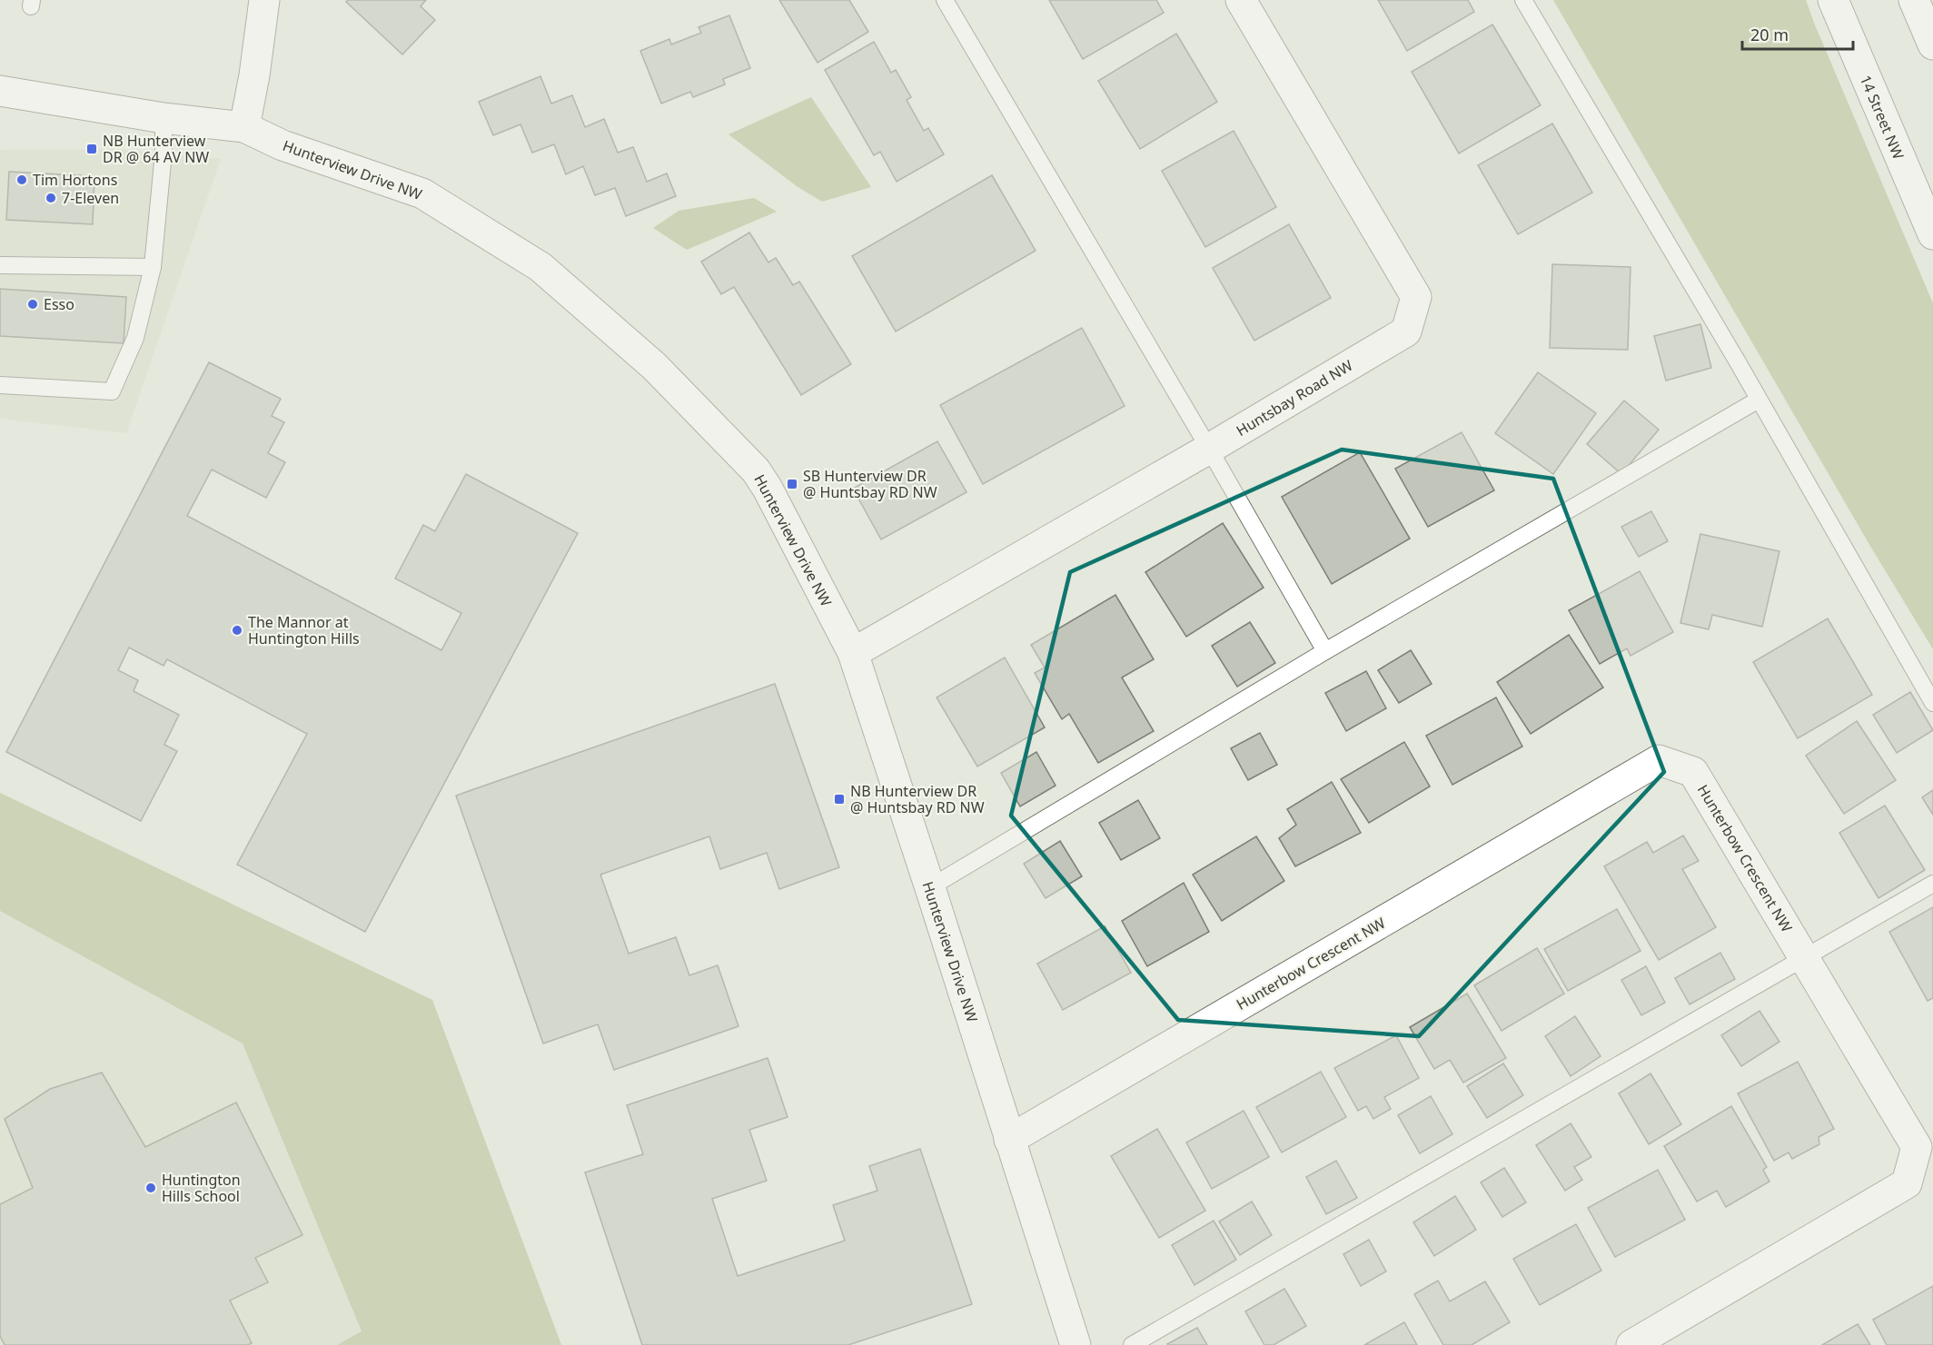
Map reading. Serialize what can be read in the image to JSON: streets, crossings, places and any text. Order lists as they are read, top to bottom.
{
  "streets": {
    "street": [
      "14 Street NW",
      "Hunterview Drive NW",
      "Huntsbay Road NW",
      "Hunterbow Crescent NW"
    ]
  },
  "crossings": [
    ["Hunterview Drive NW", "Huntsbay Road NW"],
    ["Hunterview Drive NW", "Hunterbow Crescent NW"]
  ],
  "places": {
    "transit": ["NB Hunterview DR @ 64 AV NW", "SB Hunterview DR @ Huntsbay RD NW", "NB Hunterview DR @ Huntsbay RD NW"],
    "other": [
      "Tim Hortons",
      "7-Eleven",
      "Esso",
      "The Mannor at Huntington Hills",
      "Huntington Hills School"
    ]
  },
  "scale_bar": "20 m"
}
